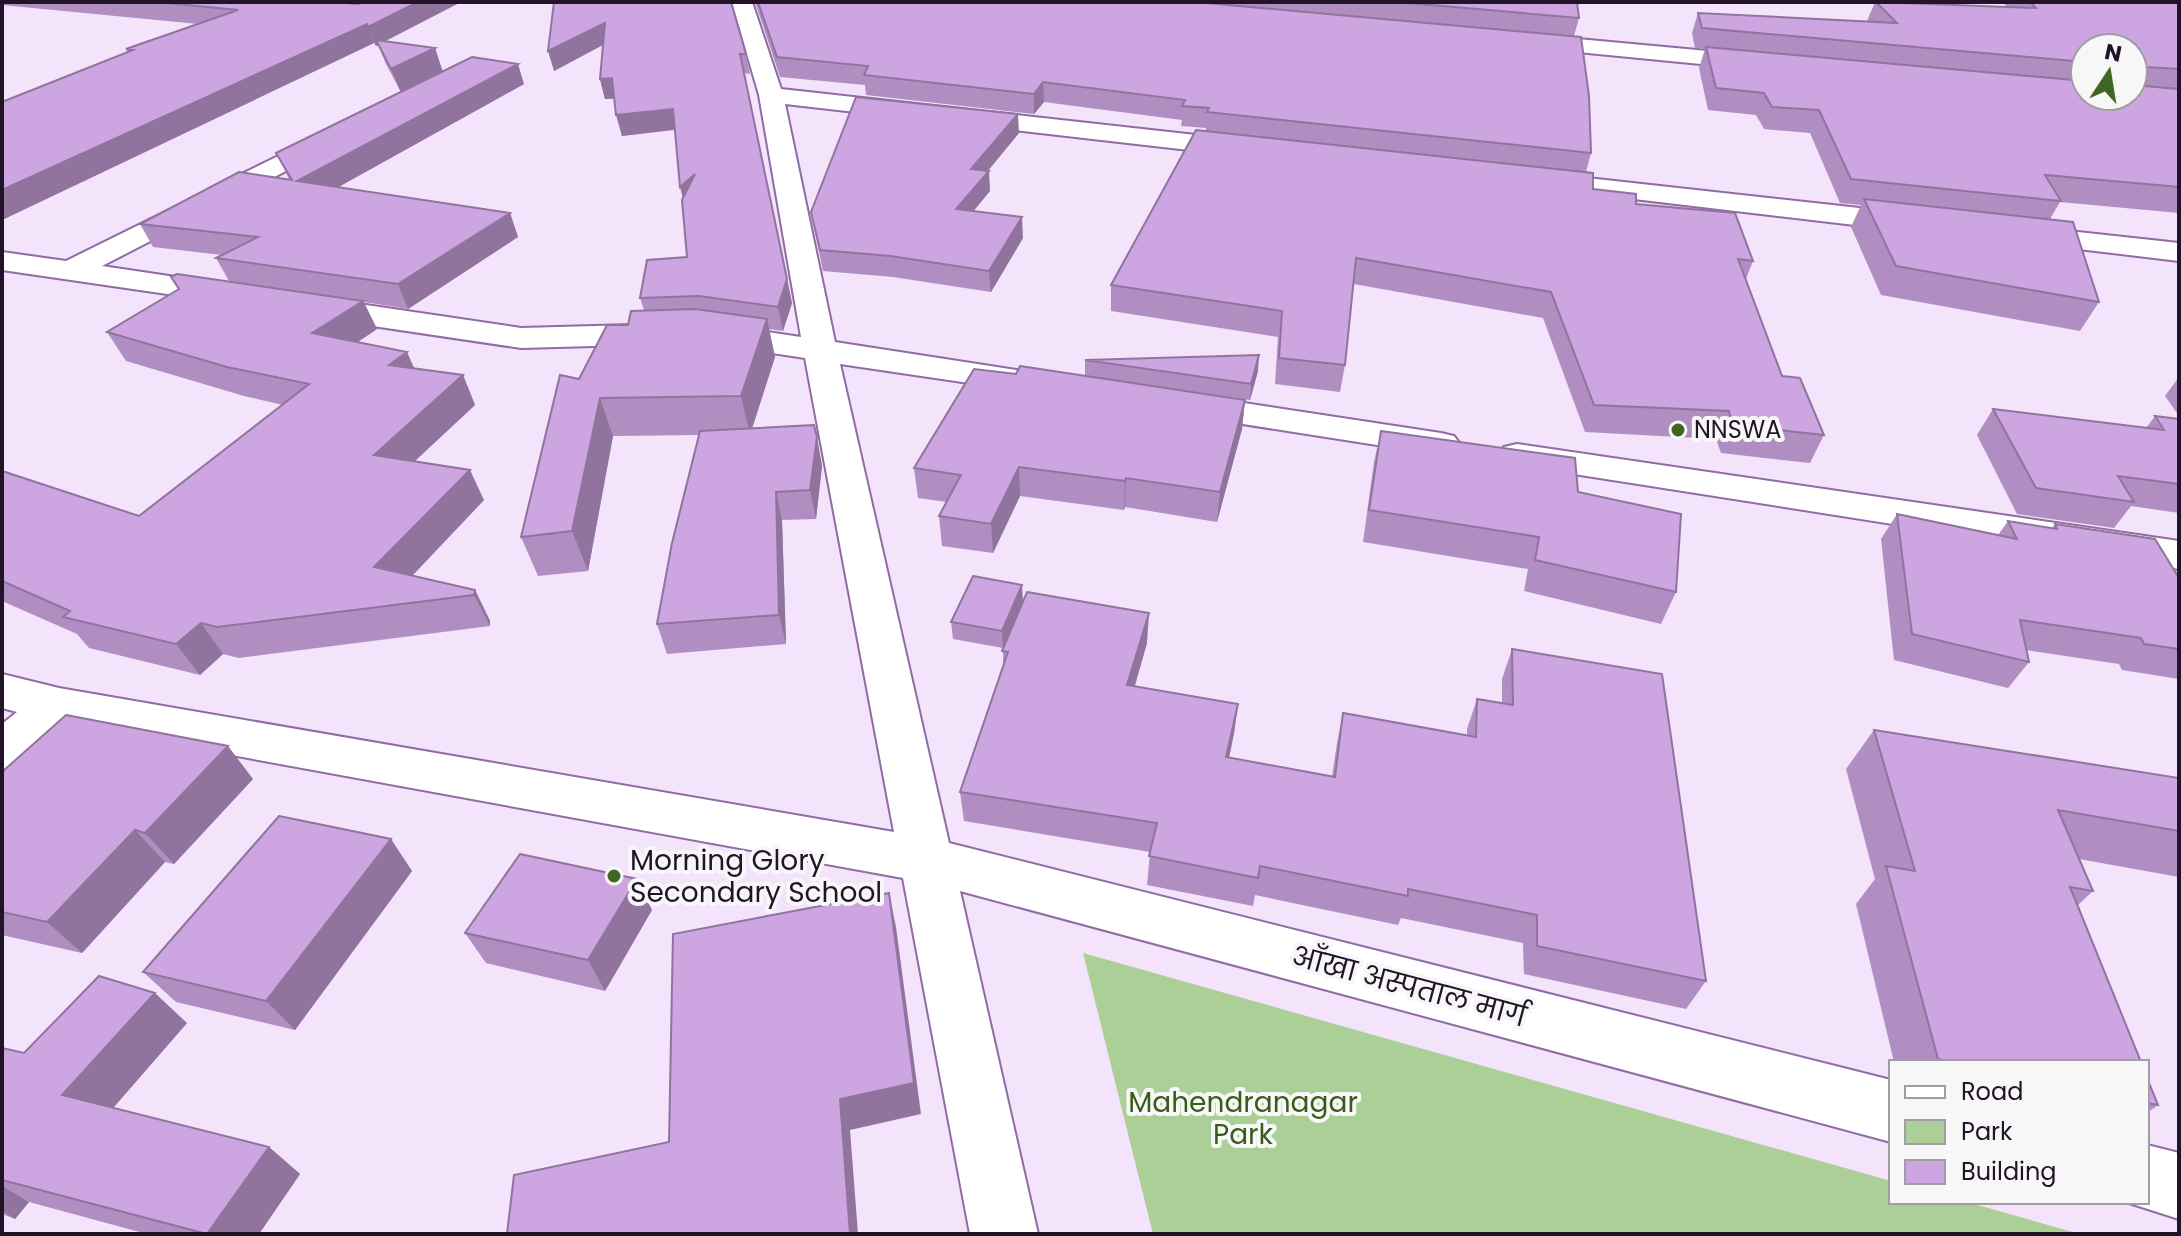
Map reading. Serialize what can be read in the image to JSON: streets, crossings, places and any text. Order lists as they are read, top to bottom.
{
  "streets": {
    "street": ["आँखा अस्पताल मार्ग"]
  },
  "parks": ["Mahendranagar Park"],
  "places": ["NNSWA", "Morning Glory Secondary School"],
  "legend": ["Road", "Park", "Building"],
  "north": "top"
}
